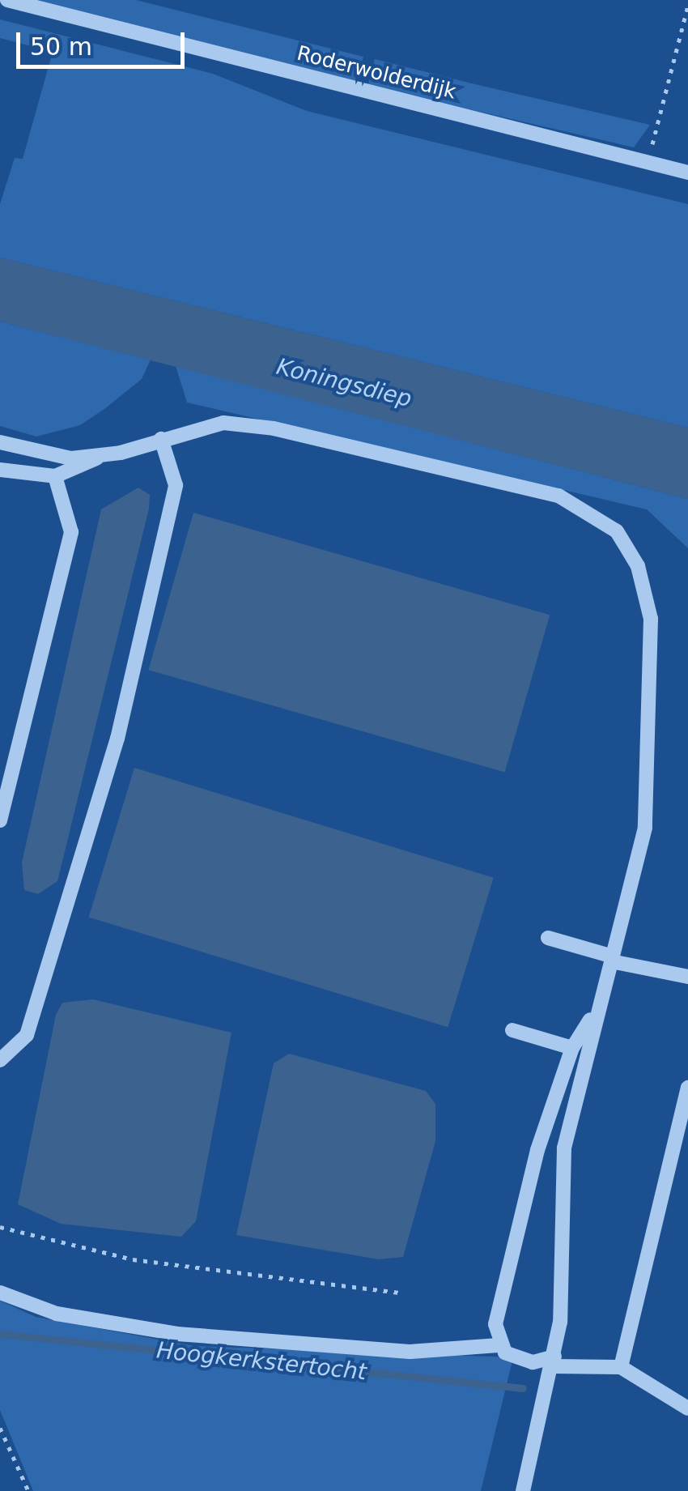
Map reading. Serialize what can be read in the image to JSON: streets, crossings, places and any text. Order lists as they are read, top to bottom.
{
  "streets": {
    "street": ["Roderwolderdijk"]
  },
  "water": ["Koningsdiep", "Hoogkerkstertocht"],
  "scale_bar": "50 m"
}
